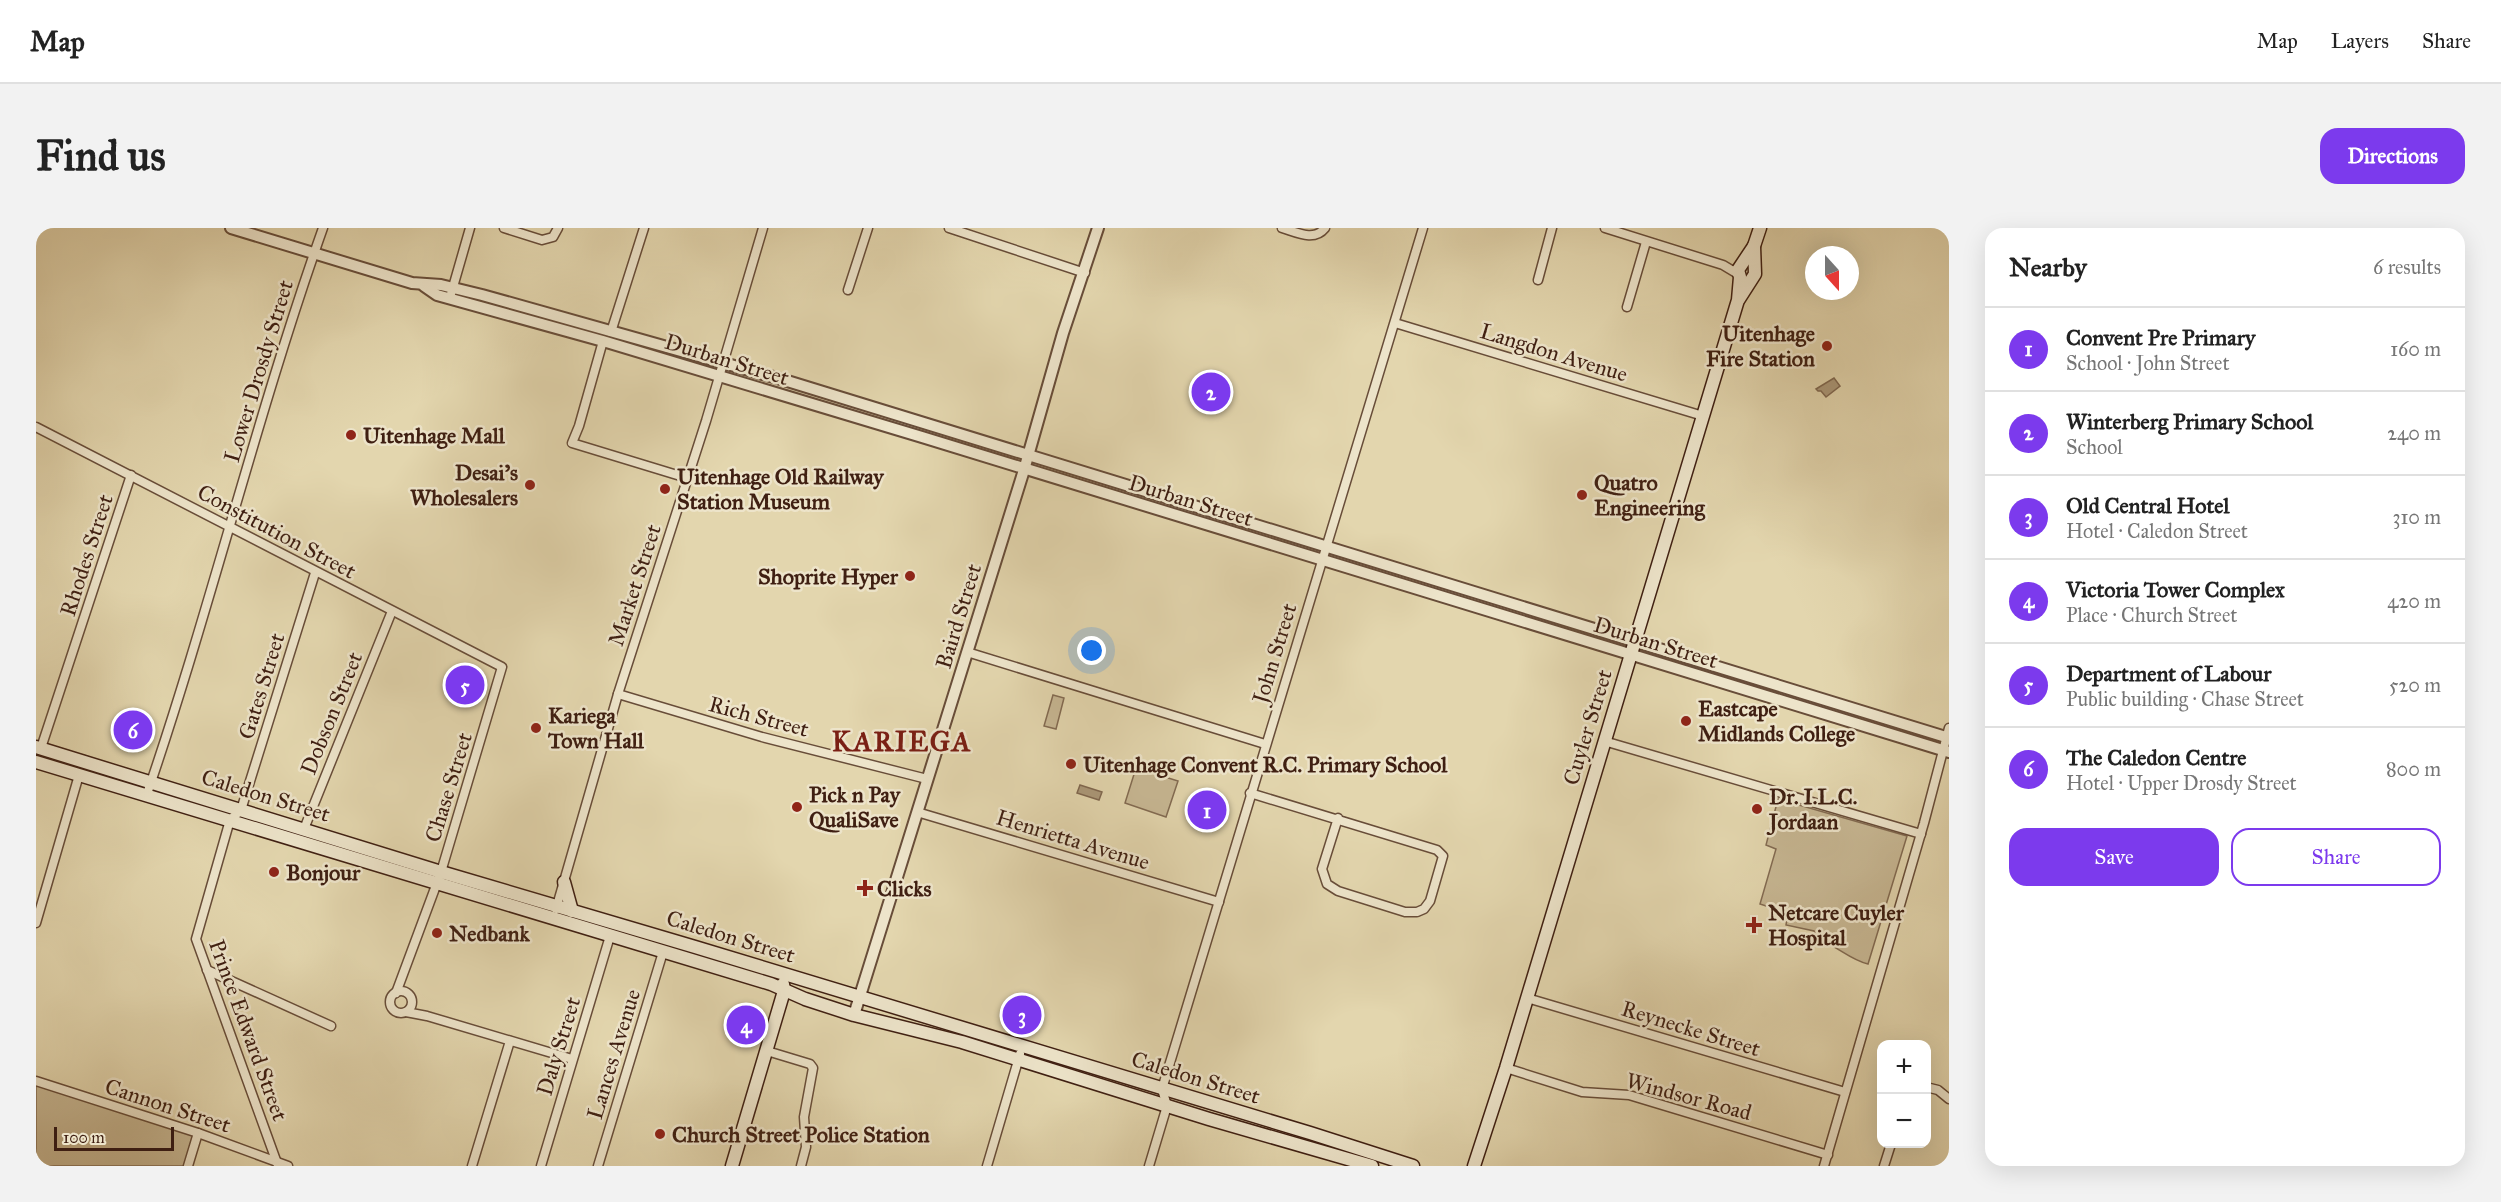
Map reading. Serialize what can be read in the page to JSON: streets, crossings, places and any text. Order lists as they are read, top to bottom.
{
  "streets": {
    "main road": ["Cuyler Street", "Caledon Street"],
    "street": [
      "Langdon Avenue",
      "Durban Street",
      "Lower Drosdy Street",
      "Constitution Street",
      "Rhodes Street",
      "Market Street",
      "Baird Street",
      "John Street",
      "Gates Street",
      "Dobson Street",
      "Rich Street",
      "Chase Street",
      "Henrietta Avenue",
      "Reynecke Street",
      "Prince Edward Street",
      "Daly Street",
      "Lances Avenue",
      "Windsor Road",
      "Cannon Street"
    ]
  },
  "crossings": [
    ["Langdon Avenue", "John Street"],
    ["Langdon Avenue", "Cuyler Street"],
    ["Durban Street", "Lower Drosdy Street"],
    ["Durban Street", "Market Street"],
    ["Durban Street", "Baird Street"],
    ["Durban Street", "John Street"],
    ["Durban Street", "Cuyler Street"],
    ["Lower Drosdy Street", "Constitution Street"],
    ["Lower Drosdy Street", "Caledon Street"],
    ["Constitution Street", "Rhodes Street"],
    ["Constitution Street", "Gates Street"],
    ["Constitution Street", "Dobson Street"],
    ["Constitution Street", "Chase Street"],
    ["Rhodes Street", "Caledon Street"],
    ["Market Street", "Rich Street"],
    ["Market Street", "Caledon Street"],
    ["Baird Street", "Rich Street"],
    ["Baird Street", "Caledon Street"],
    ["Baird Street", "Henrietta Avenue"],
    ["John Street", "Caledon Street"],
    ["John Street", "Henrietta Avenue"],
    ["Gates Street", "Caledon Street"],
    ["Dobson Street", "Caledon Street"],
    ["Cuyler Street", "Reynecke Street"],
    ["Cuyler Street", "Windsor Road"],
    ["Chase Street", "Caledon Street"],
    ["Caledon Street", "Prince Edward Street"],
    ["Caledon Street", "Daly Street"],
    ["Caledon Street", "Lances Avenue"],
    ["Prince Edward Street", "Cannon Street"]
  ],
  "districts": ["KARIEGA"],
  "places": {
    "other": [
      "Uitenhage Fire Station",
      "Uitenhage Mall",
      "Desai's Wholesalers",
      "Uitenhage Old Railway Station Museum",
      "Quatro Engineering",
      "Shoprite Hyper",
      "Eastcape Midlands College",
      "Kariega Town Hall",
      "Uitenhage Convent R.C. Primary School",
      "Pick n Pay QualiSave",
      "Dr. I.L.C. Jordaan",
      "Bonjour",
      "Nedbank",
      "Church Street Police Station"
    ],
    "health": ["Clicks", "Netcare Cuyler Hospital"]
  },
  "scale_bar": "100 m",
  "north": "bottom",
  "page": {
    "header": "Map",
    "nav": ["Map", "Layers", "Share"],
    "buttons": [
      "Directions",
      ["Save", "Share"]
    ],
    "title": "Find us",
    "heading": ["Nearby", "6 results"],
    "list": [
      {
        "mark": "1",
        "name": "Convent Pre Primary",
        "note": "School · John Street",
        "value": "160 m"
      },
      {
        "mark": "2",
        "name": "Winterberg Primary School",
        "note": "School",
        "value": "240 m"
      },
      {
        "mark": "3",
        "name": "Old Central Hotel",
        "note": "Hotel · Caledon Street",
        "value": "310 m"
      },
      {
        "mark": "4",
        "name": "Victoria Tower Complex",
        "note": "Place · Church Street",
        "value": "420 m"
      },
      {
        "mark": "5",
        "name": "Department of Labour",
        "note": "Public building · Chase Street",
        "value": "520 m"
      },
      {
        "mark": "6",
        "name": "The Caledon Centre",
        "note": "Hotel · Upper Drosdy Street",
        "value": "800 m"
      }
    ],
    "pins": [
      "2",
      "5",
      "6",
      "1",
      "3",
      "4"
    ],
    "map_buttons": ["+", "−"],
    "scale": "100 m"
  }
}
